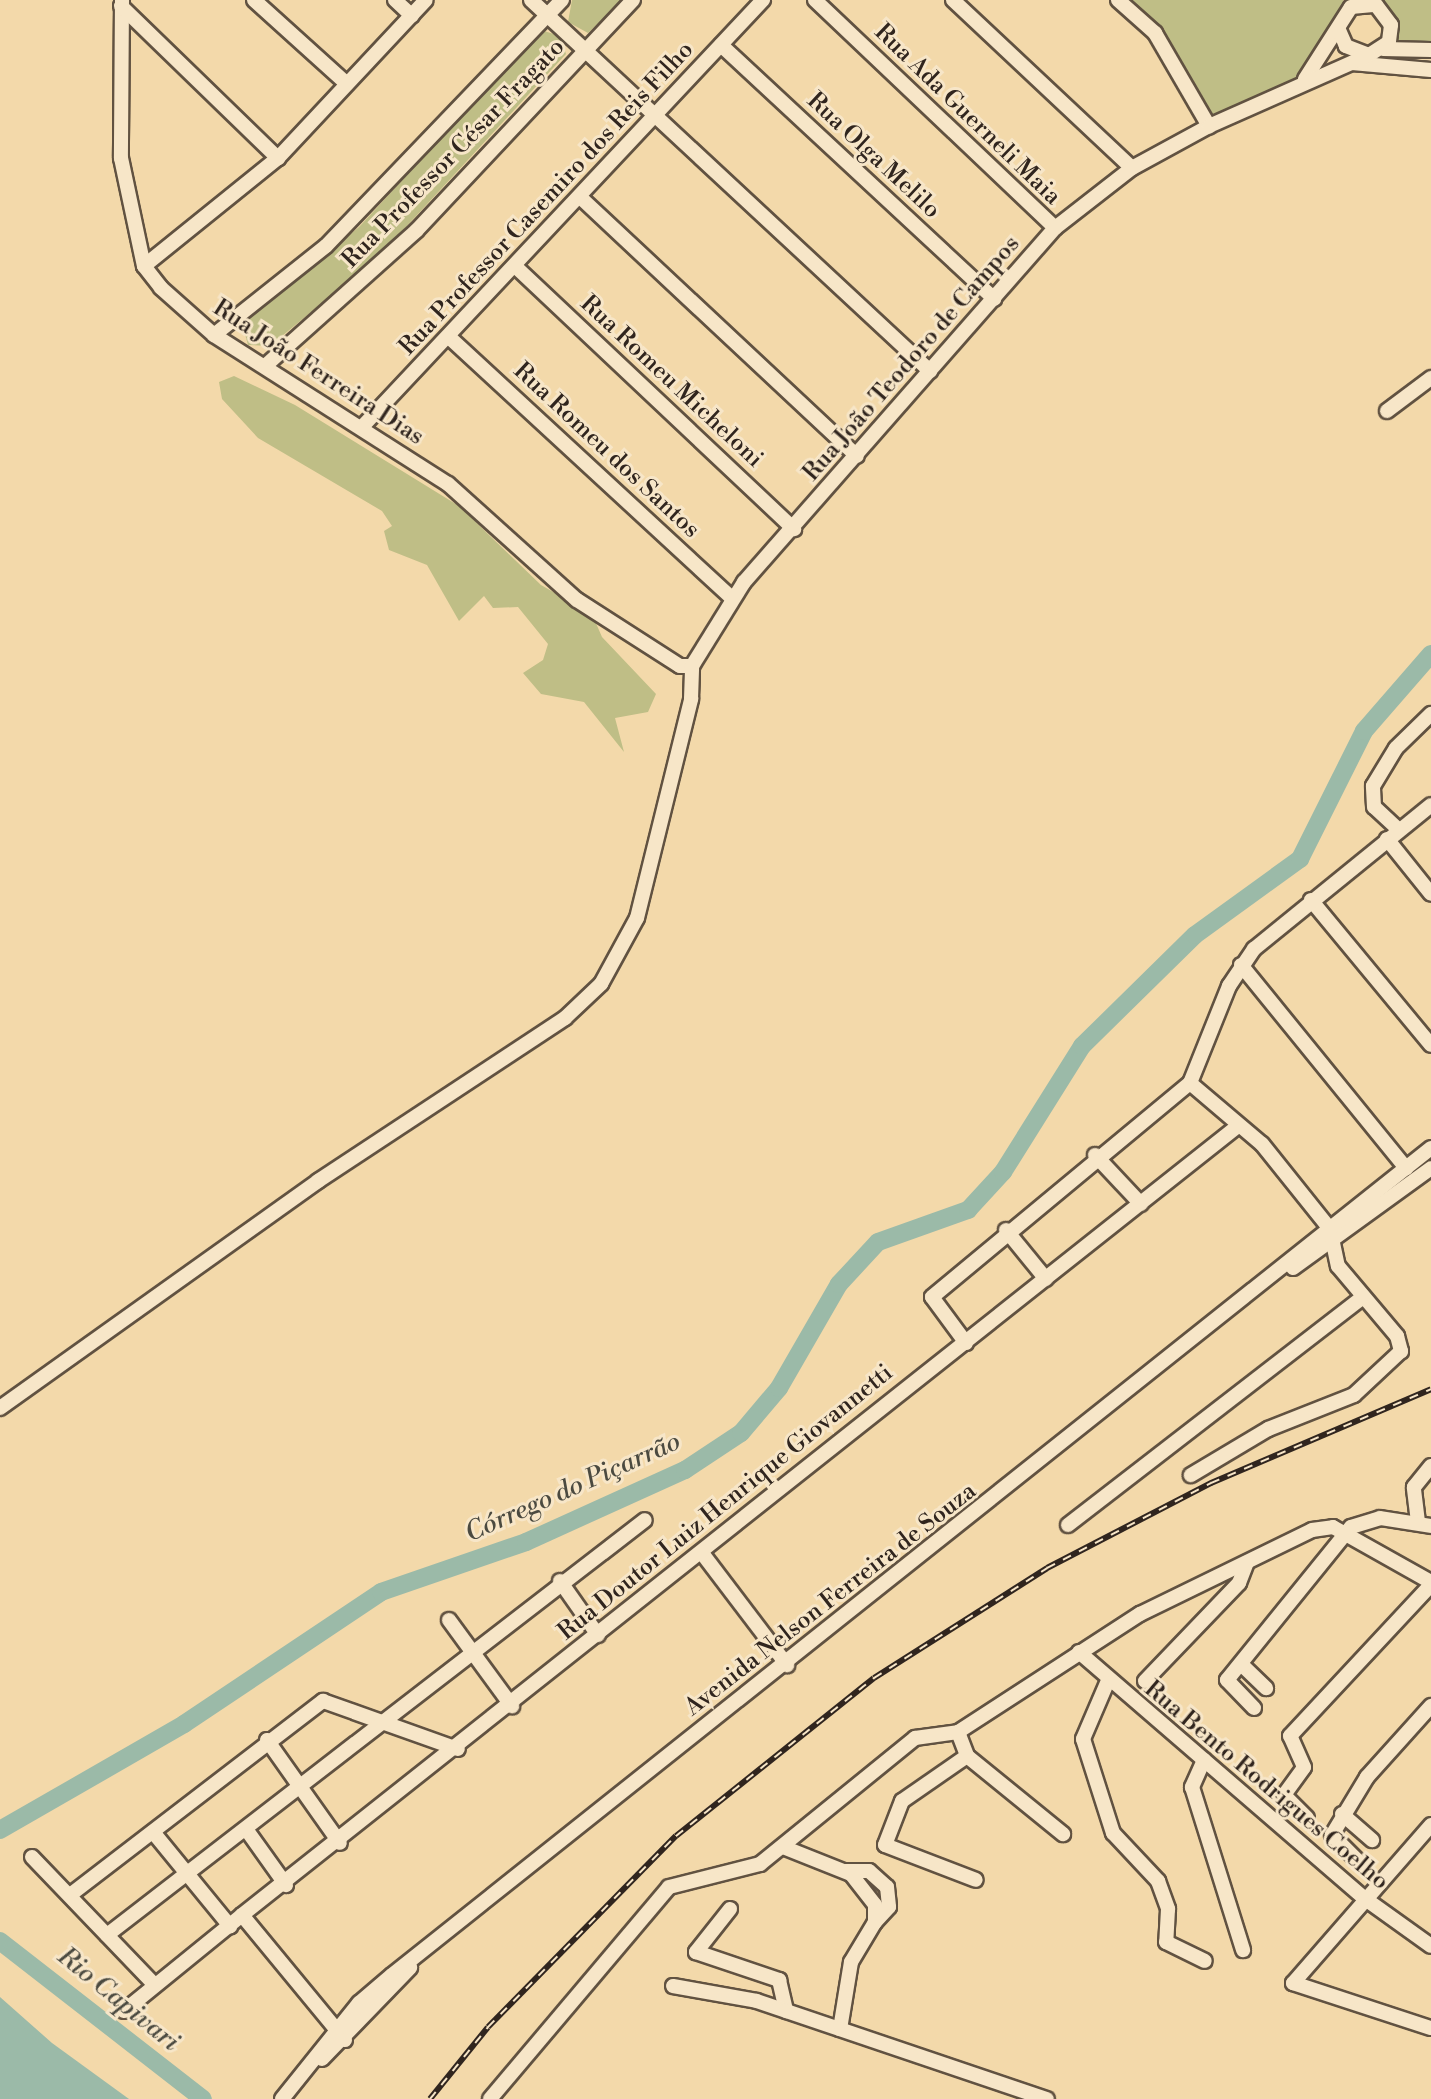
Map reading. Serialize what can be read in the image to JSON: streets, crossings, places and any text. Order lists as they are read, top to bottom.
{
  "streets": {
    "street": [
      "Rua Ada Guerneli Maia",
      "Rua Professor César Fragato",
      "Rua Olga Melilo",
      "Rua Professor Casemiro dos Reis Filho",
      "Rua João Teodoro de Campos",
      "Rua João Ferreira Dias",
      "Rua Romeu Micheloni",
      "Rua Romeu dos Santos",
      "Rua Doutor Luiz Henrique Giovannetti",
      "Avenida Nelson Ferreira de Souza",
      "Rua Bento Rodrigues Coelho"
    ]
  },
  "crossings": [
    ["Rua Ada Guerneli Maia", "Rua João Teodoro de Campos"],
    ["Rua Professor César Fragato", "Rua João Ferreira Dias"],
    ["Rua Olga Melilo", "Rua Professor Casemiro dos Reis Filho"],
    ["Rua Olga Melilo", "Rua João Teodoro de Campos"],
    ["Rua Professor Casemiro dos Reis Filho", "Rua João Ferreira Dias"],
    ["Rua Professor Casemiro dos Reis Filho", "Rua Romeu Micheloni"],
    ["Rua Professor Casemiro dos Reis Filho", "Rua Romeu dos Santos"],
    ["Rua João Teodoro de Campos", "Rua João Ferreira Dias"],
    ["Rua João Teodoro de Campos", "Rua Romeu Micheloni"],
    ["Rua João Teodoro de Campos", "Rua Romeu dos Santos"]
  ],
  "water": ["Córrego do Piçarrão", "Rio Capivari"]
}
